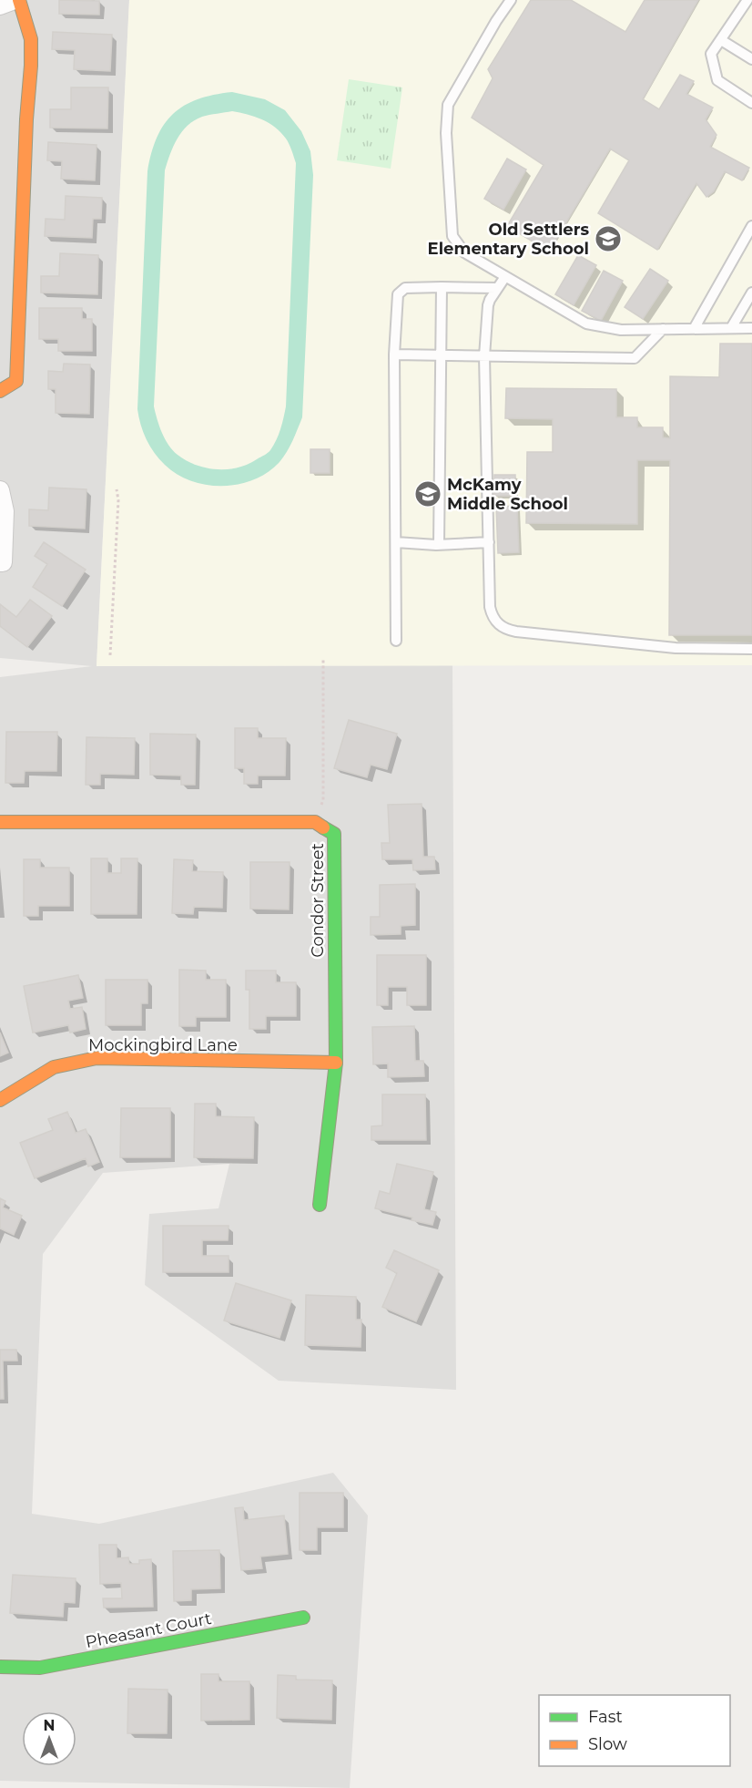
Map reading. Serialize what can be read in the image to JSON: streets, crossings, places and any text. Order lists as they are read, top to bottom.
{
  "streets": {
    "street": ["Condor Street", "Mockingbird Lane", "Pheasant Court"]
  },
  "crossings": [
    ["Condor Street", "Mockingbird Lane"]
  ],
  "places": {
    "school or university": ["Old Settlers Elementary School", "McKamy Middle School"]
  },
  "legend": ["Fast", "Slow"],
  "north": "top"
}
